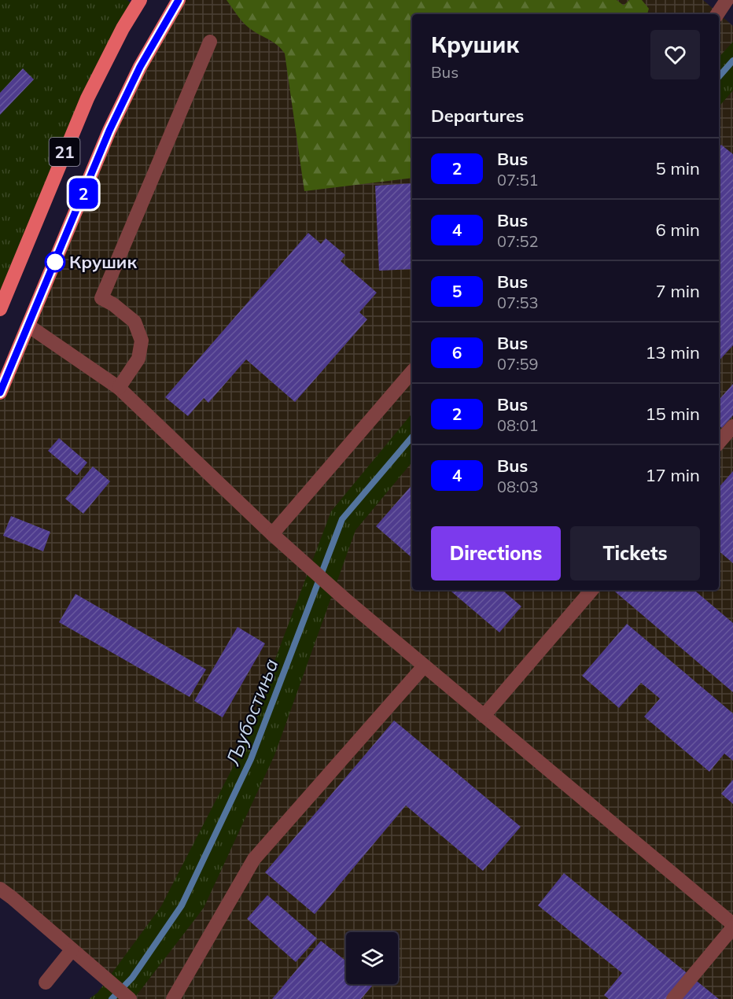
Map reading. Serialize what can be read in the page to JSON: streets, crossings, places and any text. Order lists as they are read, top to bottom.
{
  "streets": {
    "main road": ["21"]
  },
  "water": ["Љубостиња"],
  "places": ["Крушик"],
  "lines": ["bus line 2"],
  "page": {
    "on_map": "2",
    "heading": [
      ["Крушик", "Bus"],
      "Departures"
    ],
    "list": [
      {
        "mark": "2",
        "name": "Bus",
        "note": "07:51",
        "value": "5 min"
      },
      {
        "mark": "4",
        "name": "Bus",
        "note": "07:52",
        "value": "6 min"
      },
      {
        "mark": "5",
        "name": "Bus",
        "note": "07:53",
        "value": "7 min"
      },
      {
        "mark": "6",
        "name": "Bus",
        "note": "07:59",
        "value": "13 min"
      },
      {
        "mark": "2",
        "name": "Bus",
        "note": "08:01",
        "value": "15 min"
      },
      {
        "mark": "4",
        "name": "Bus",
        "note": "08:03",
        "value": "17 min"
      }
    ],
    "buttons": ["Directions", "Tickets"]
  }
}
